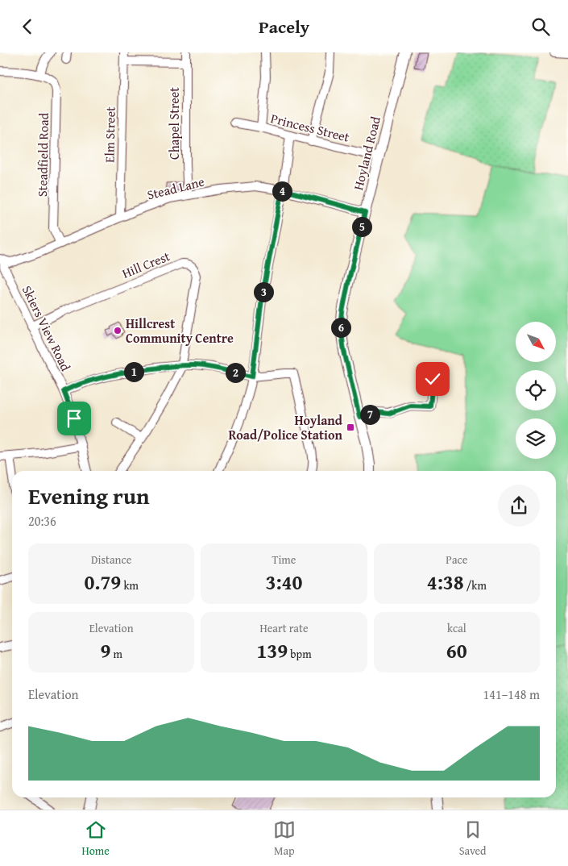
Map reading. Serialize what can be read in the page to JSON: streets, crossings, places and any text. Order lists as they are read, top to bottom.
{
  "streets": {
    "main road": ["Hoyland Road"],
    "street": [
      "Chapel Street",
      "Princess Street",
      "Elm Street",
      "Steadfield Road",
      "Stead Lane",
      "Hill Crest",
      "Skiers View Road"
    ]
  },
  "crossings": [
    ["Chapel Street", "Stead Lane"],
    ["Princess Street", "Hoyland Road"],
    ["Elm Street", "Stead Lane"],
    ["Hoyland Road", "Stead Lane"],
    ["Steadfield Road", "Stead Lane"],
    ["Stead Lane", "Skiers View Road"],
    ["Hill Crest", "Skiers View Road"]
  ],
  "places": {
    "other": ["Hillcrest Community Centre"],
    "transit": ["Hoyland Road/Police Station"]
  },
  "north": "bottom right",
  "page": {
    "header": "Pacely",
    "pins": [
      "4",
      "5",
      "3",
      "6",
      "1",
      "2",
      "7"
    ],
    "heading": ["Evening run", "20:36"],
    "stats": [
      ["Distance", "0.79 km"],
      ["Time", "3:40"],
      ["Pace", "4:38 /km"],
      ["Elevation", "9 m"],
      ["Heart rate", "139 bpm"],
      ["kcal", "60"]
    ],
    "chart": ["Elevation", "141–148 m"],
    "tabs": ["Home", "Map", "Saved"]
  }
}
